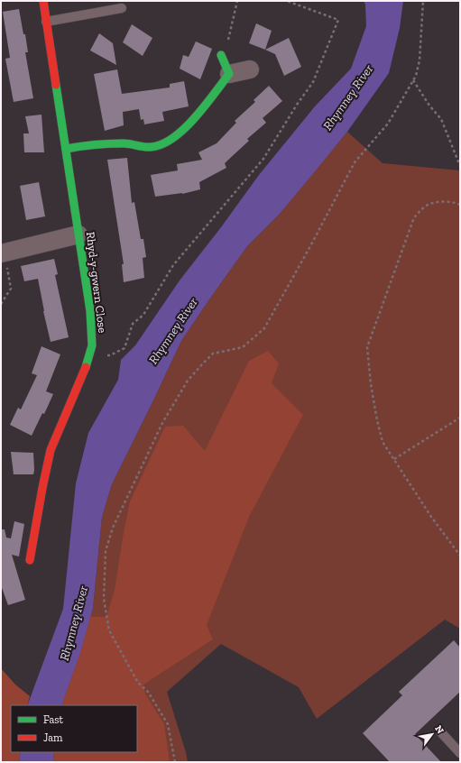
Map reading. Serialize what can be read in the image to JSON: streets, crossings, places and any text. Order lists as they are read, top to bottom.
{
  "streets": {
    "street": ["Rhyd-y-gwern Close"]
  },
  "water": ["Rhymney River"],
  "legend": ["Fast", "Jam"],
  "north": "top right"
}
